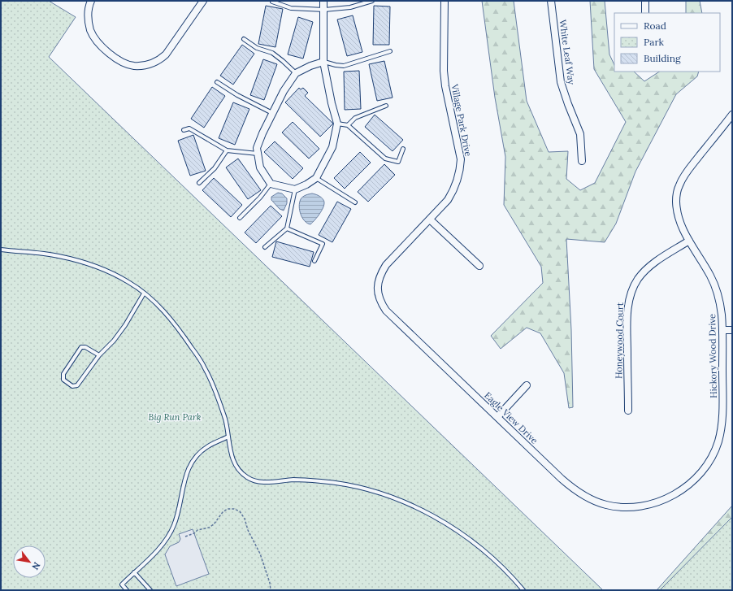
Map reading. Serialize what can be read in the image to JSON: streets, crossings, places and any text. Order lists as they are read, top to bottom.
{
  "streets": {
    "street": [
      "White Leaf Way",
      "Village Park Drive",
      "Honeywood Court",
      "Hickory Wood Drive",
      "Eagle View Drive"
    ]
  },
  "crossings": [
    ["Village Park Drive", "Eagle View Drive"],
    ["Honeywood Court", "Hickory Wood Drive"],
    ["Hickory Wood Drive", "Eagle View Drive"]
  ],
  "parks": ["Big Run Park"],
  "legend": ["Road", "Park", "Building"],
  "north": "bottom right"
}
